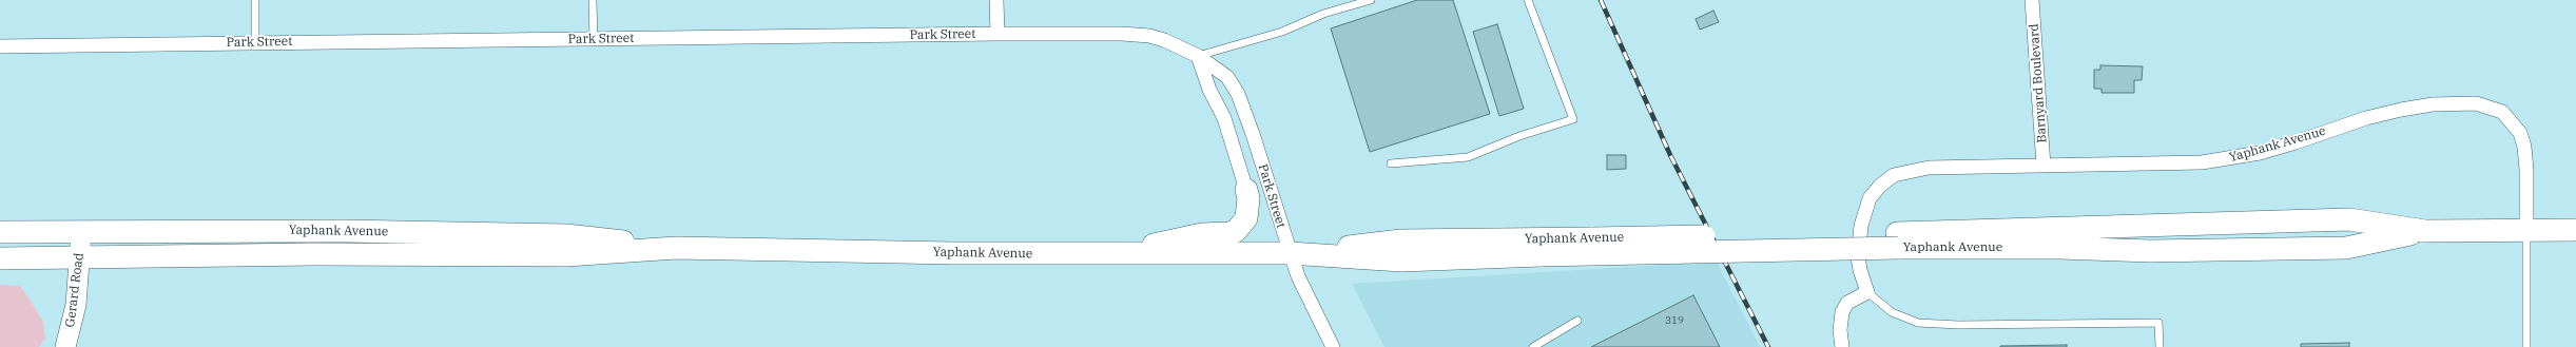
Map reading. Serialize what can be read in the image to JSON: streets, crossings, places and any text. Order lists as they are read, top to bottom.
{
  "streets": {
    "main road": ["Yaphank Avenue"],
    "street": ["Park Street", "Barnyard Boulevard", "Gerard Road"]
  },
  "crossings": [
    ["Park Street", "Yaphank Avenue"],
    ["Barnyard Boulevard", "Yaphank Avenue"],
    ["Yaphank Avenue", "Gerard Road"]
  ],
  "house_numbers": ["319"]
}
